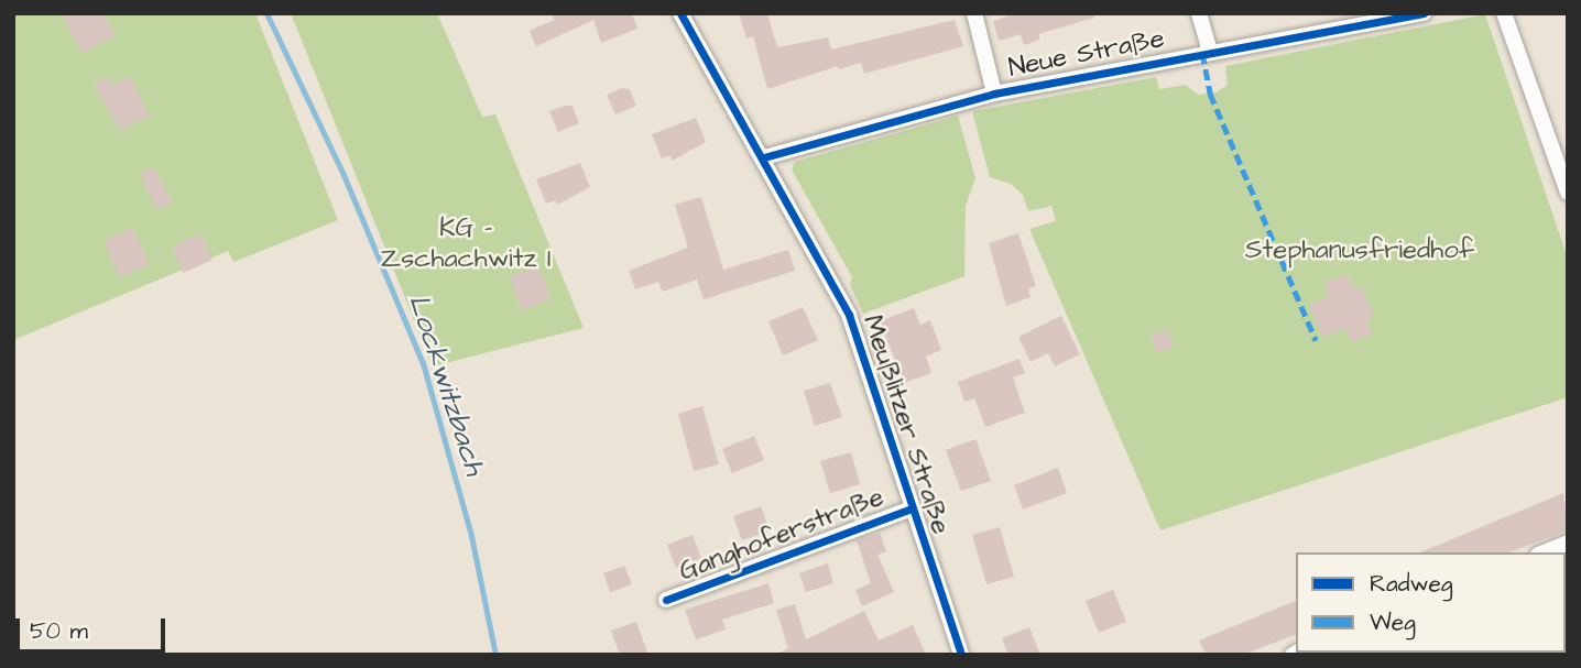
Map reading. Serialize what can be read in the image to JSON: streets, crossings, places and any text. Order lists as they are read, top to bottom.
{
  "streets": {
    "street": ["Neue Straße", "Meußlitzer Straße", "Ganghoferstraße"]
  },
  "crossings": [
    ["Neue Straße", "Meußlitzer Straße"],
    ["Meußlitzer Straße", "Ganghoferstraße"]
  ],
  "water": ["Lockwitzbach"],
  "parks": ["KG - Zschachwitz I", "Stephanusfriedhof"],
  "legend": ["Radweg", "Weg"],
  "scale_bar": "50 m"
}
